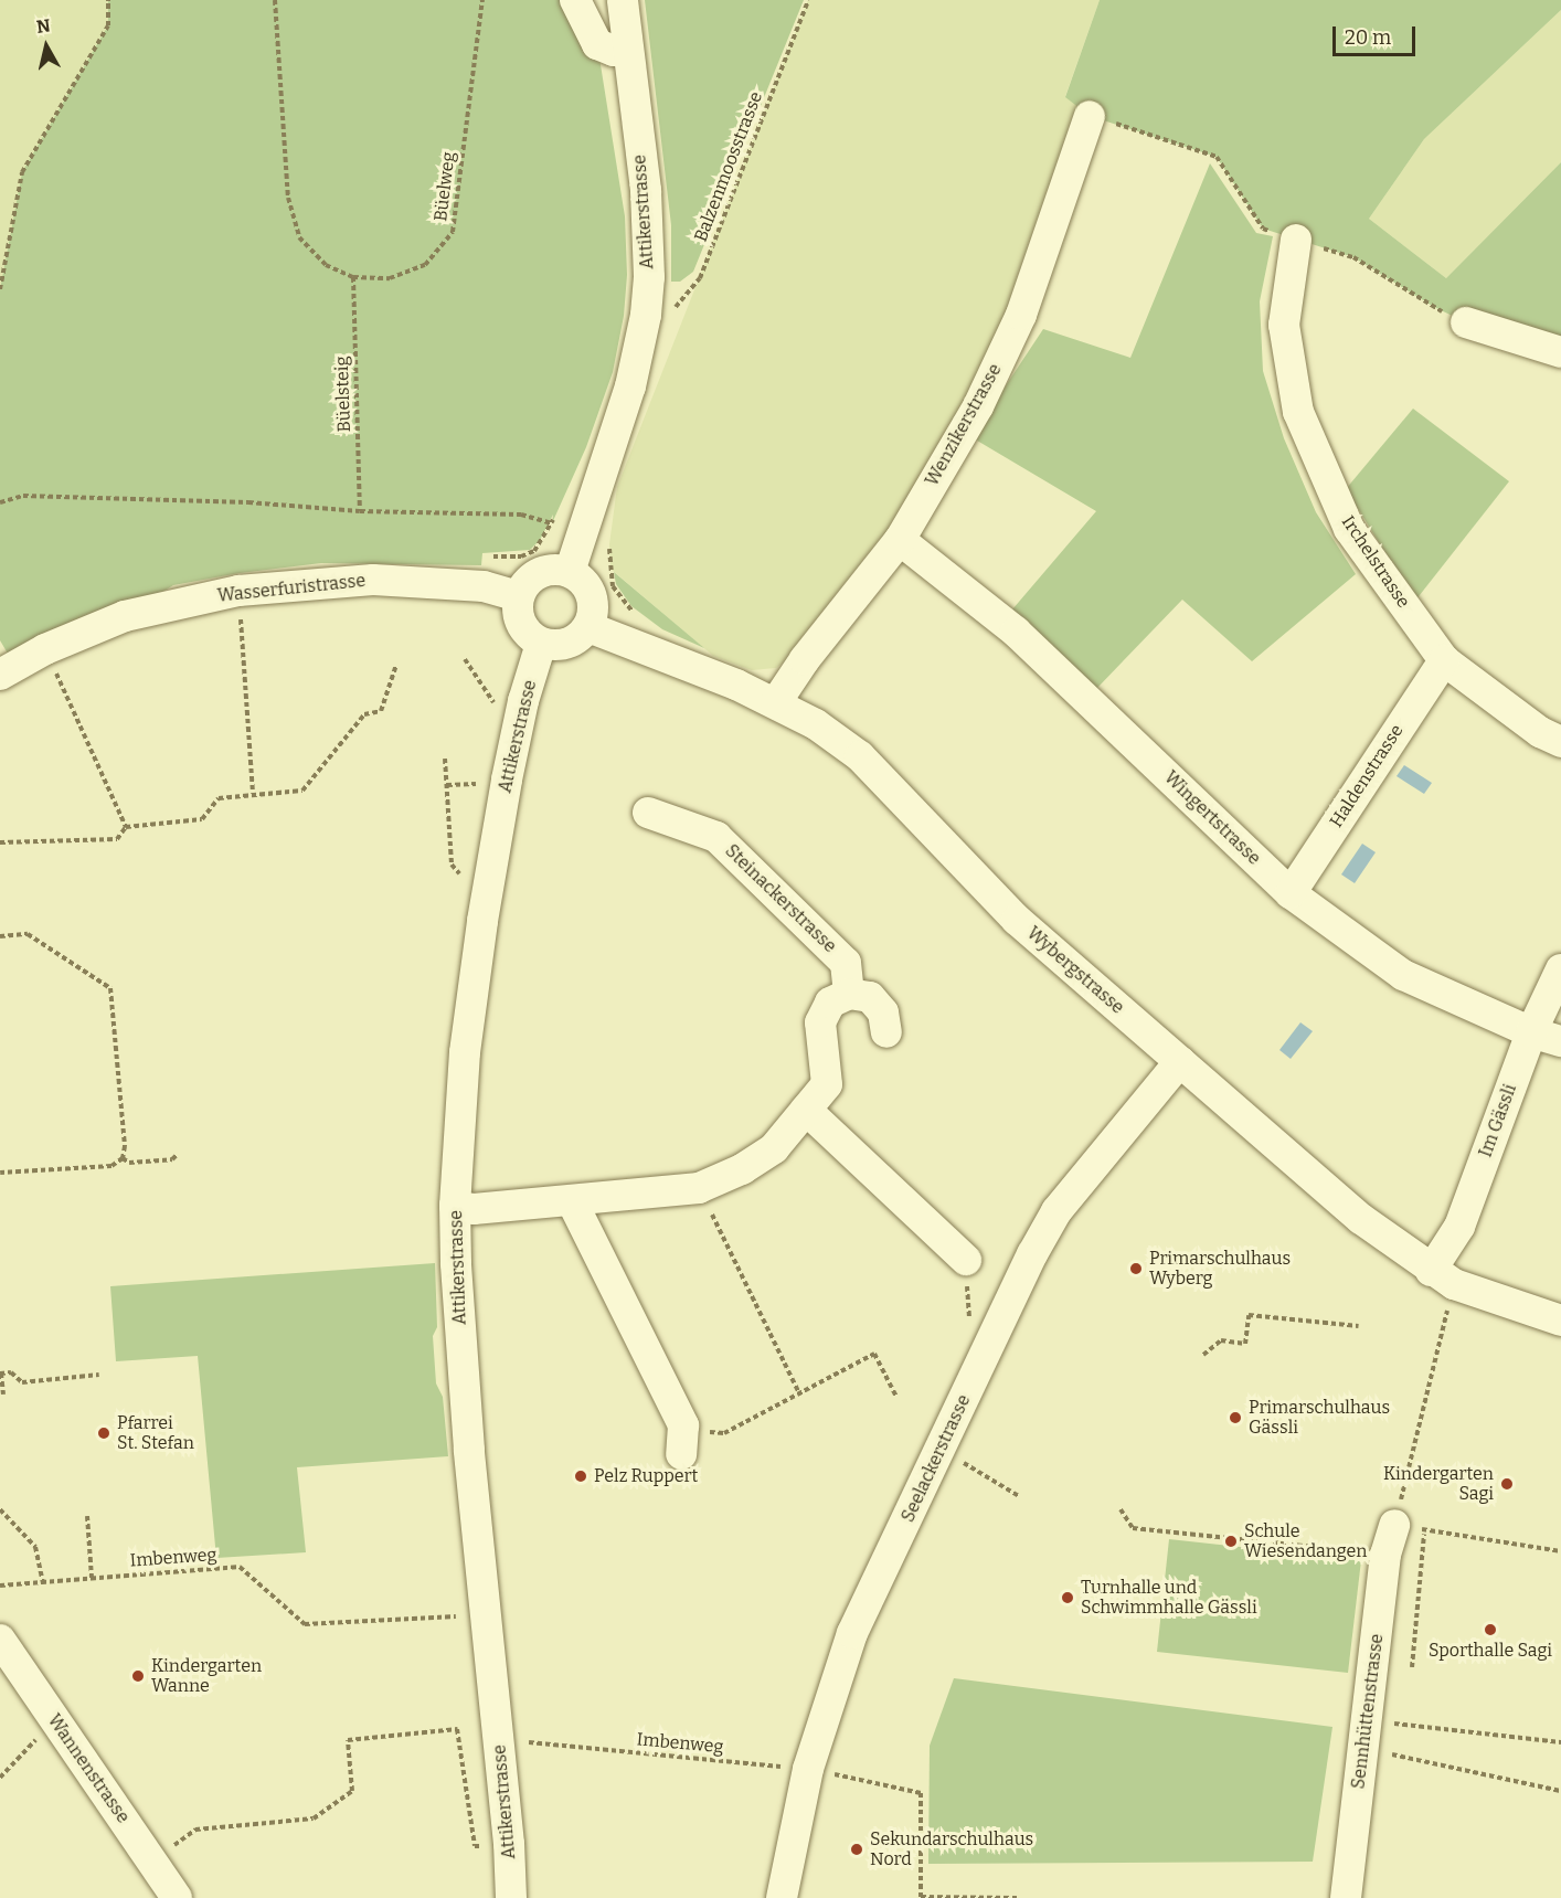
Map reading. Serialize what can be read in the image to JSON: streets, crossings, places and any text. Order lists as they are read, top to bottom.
{
  "streets": {
    "street": [
      "Attikerstrasse",
      "Wenzikerstrasse",
      "Irchelstrasse",
      "Wasserfuristrasse",
      "Haldenstrasse",
      "Wingertstrasse",
      "Steinackerstrasse",
      "Wybergstrasse",
      "Im Gässli",
      "Seelackerstrasse",
      "Sennhüttenstrasse",
      "Wannenstrasse"
    ],
    "path": [
      "Balzenmoosstrasse",
      "Büelweg",
      "Büelsteig",
      "Imbenweg"
    ]
  },
  "crossings": [
    ["Balzenmoosstrasse", "Attikerstrasse"],
    ["Büelweg", "Büelsteig"],
    ["Attikerstrasse", "Wasserfuristrasse"],
    ["Attikerstrasse", "Wybergstrasse"],
    ["Attikerstrasse", "Imbenweg"],
    ["Wenzikerstrasse", "Wingertstrasse"],
    ["Wenzikerstrasse", "Wybergstrasse"],
    ["Irchelstrasse", "Haldenstrasse"],
    ["Wasserfuristrasse", "Wybergstrasse"],
    ["Haldenstrasse", "Wingertstrasse"],
    ["Wingertstrasse", "Im Gässli"],
    ["Wybergstrasse", "Im Gässli"],
    ["Wybergstrasse", "Seelackerstrasse"],
    ["Seelackerstrasse", "Imbenweg"]
  ],
  "places": [
    "Primarschulhaus Wyberg",
    "Primarschulhaus Gässli",
    "Pfarrei St. Stefan",
    "Pelz Ruppert",
    "Kindergarten Sagi",
    "Schule Wiesendangen",
    "Turnhalle und Schwimmhalle Gässli",
    "Sporthalle Sagi",
    "Kindergarten Wanne",
    "Sekundarschulhaus Nord"
  ],
  "scale_bar": "20 m",
  "north": "top"
}
